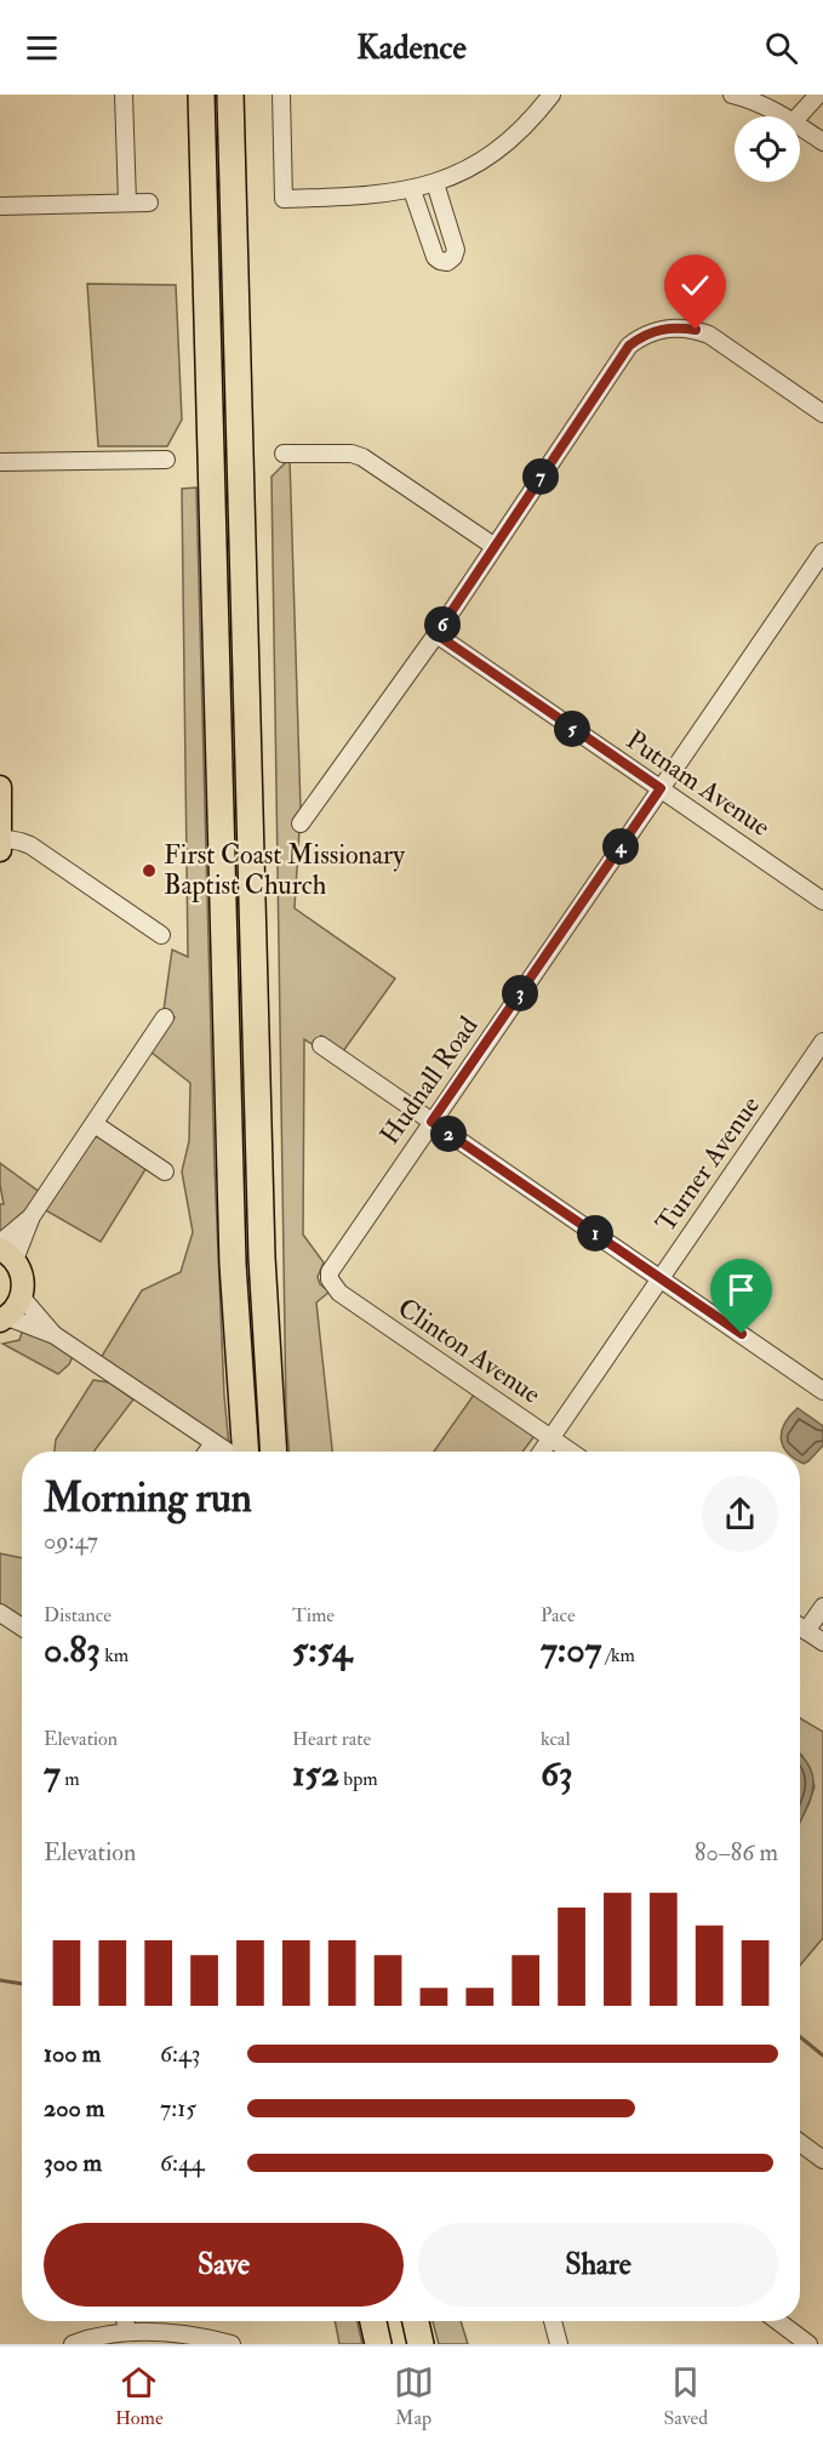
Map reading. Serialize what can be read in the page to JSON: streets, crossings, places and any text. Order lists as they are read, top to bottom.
{
  "streets": {
    "street": [
      "Putnam Avenue",
      "Hudnall Road",
      "Turner Avenue",
      "Clinton Avenue"
    ]
  },
  "crossings": [
    ["Putnam Avenue", "Hudnall Road"],
    ["Hudnall Road", "Clinton Avenue"],
    ["Turner Avenue", "Clinton Avenue"]
  ],
  "places": ["First Coast Missionary Baptist Church"],
  "page": {
    "header": "Kadence",
    "pins": [
      "7",
      "6",
      "5",
      "4",
      "3",
      "2",
      "1"
    ],
    "heading": ["Morning run", "09:47"],
    "stats": [
      ["Distance", "0.83 km"],
      ["Time", "5:54"],
      ["Pace", "7:07 /km"],
      ["Elevation", "7 m"],
      ["Heart rate", "152 bpm"],
      ["kcal", "63"]
    ],
    "chart": ["Elevation", "80–86 m"],
    "list": [
      {
        "name": "100 m",
        "note": "6:43"
      },
      {
        "name": "200 m",
        "note": "7:15"
      },
      {
        "name": "300 m",
        "note": "6:44"
      }
    ],
    "buttons": ["Save", "Share"],
    "tabs": ["Home", "Map", "Saved"]
  }
}
